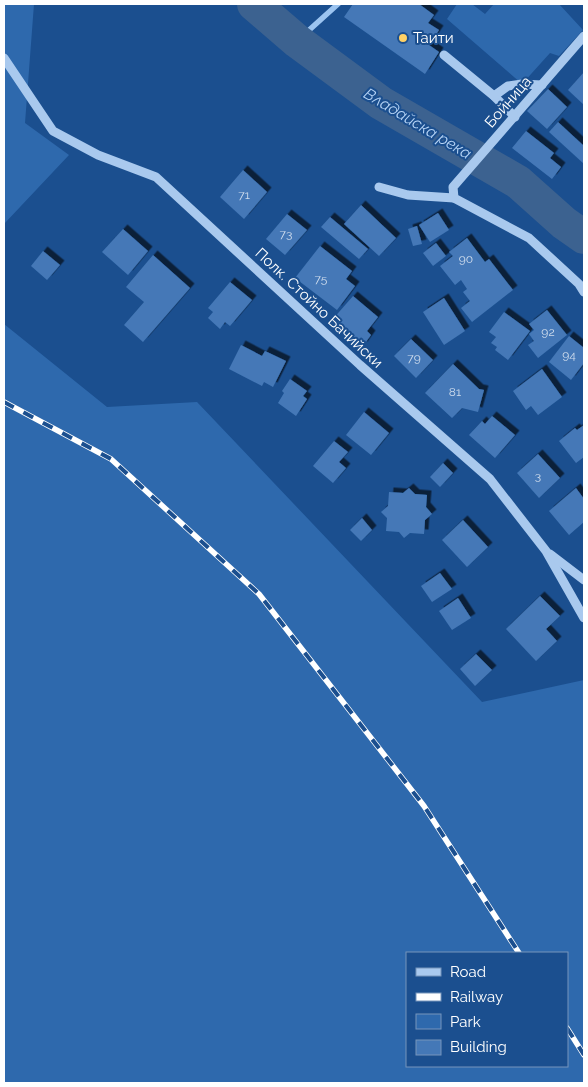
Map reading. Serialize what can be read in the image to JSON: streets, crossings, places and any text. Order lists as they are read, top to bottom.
{
  "streets": {
    "street": ["Бойница", "Полк. Стойно Бачийски"]
  },
  "water": ["Владайска река"],
  "places": ["Таити"],
  "house_numbers": [
    "71",
    "73",
    "90",
    "75",
    "92",
    "94",
    "79",
    "81",
    "3"
  ],
  "legend": [
    "Road",
    "Railway",
    "Park",
    "Building"
  ]
}
